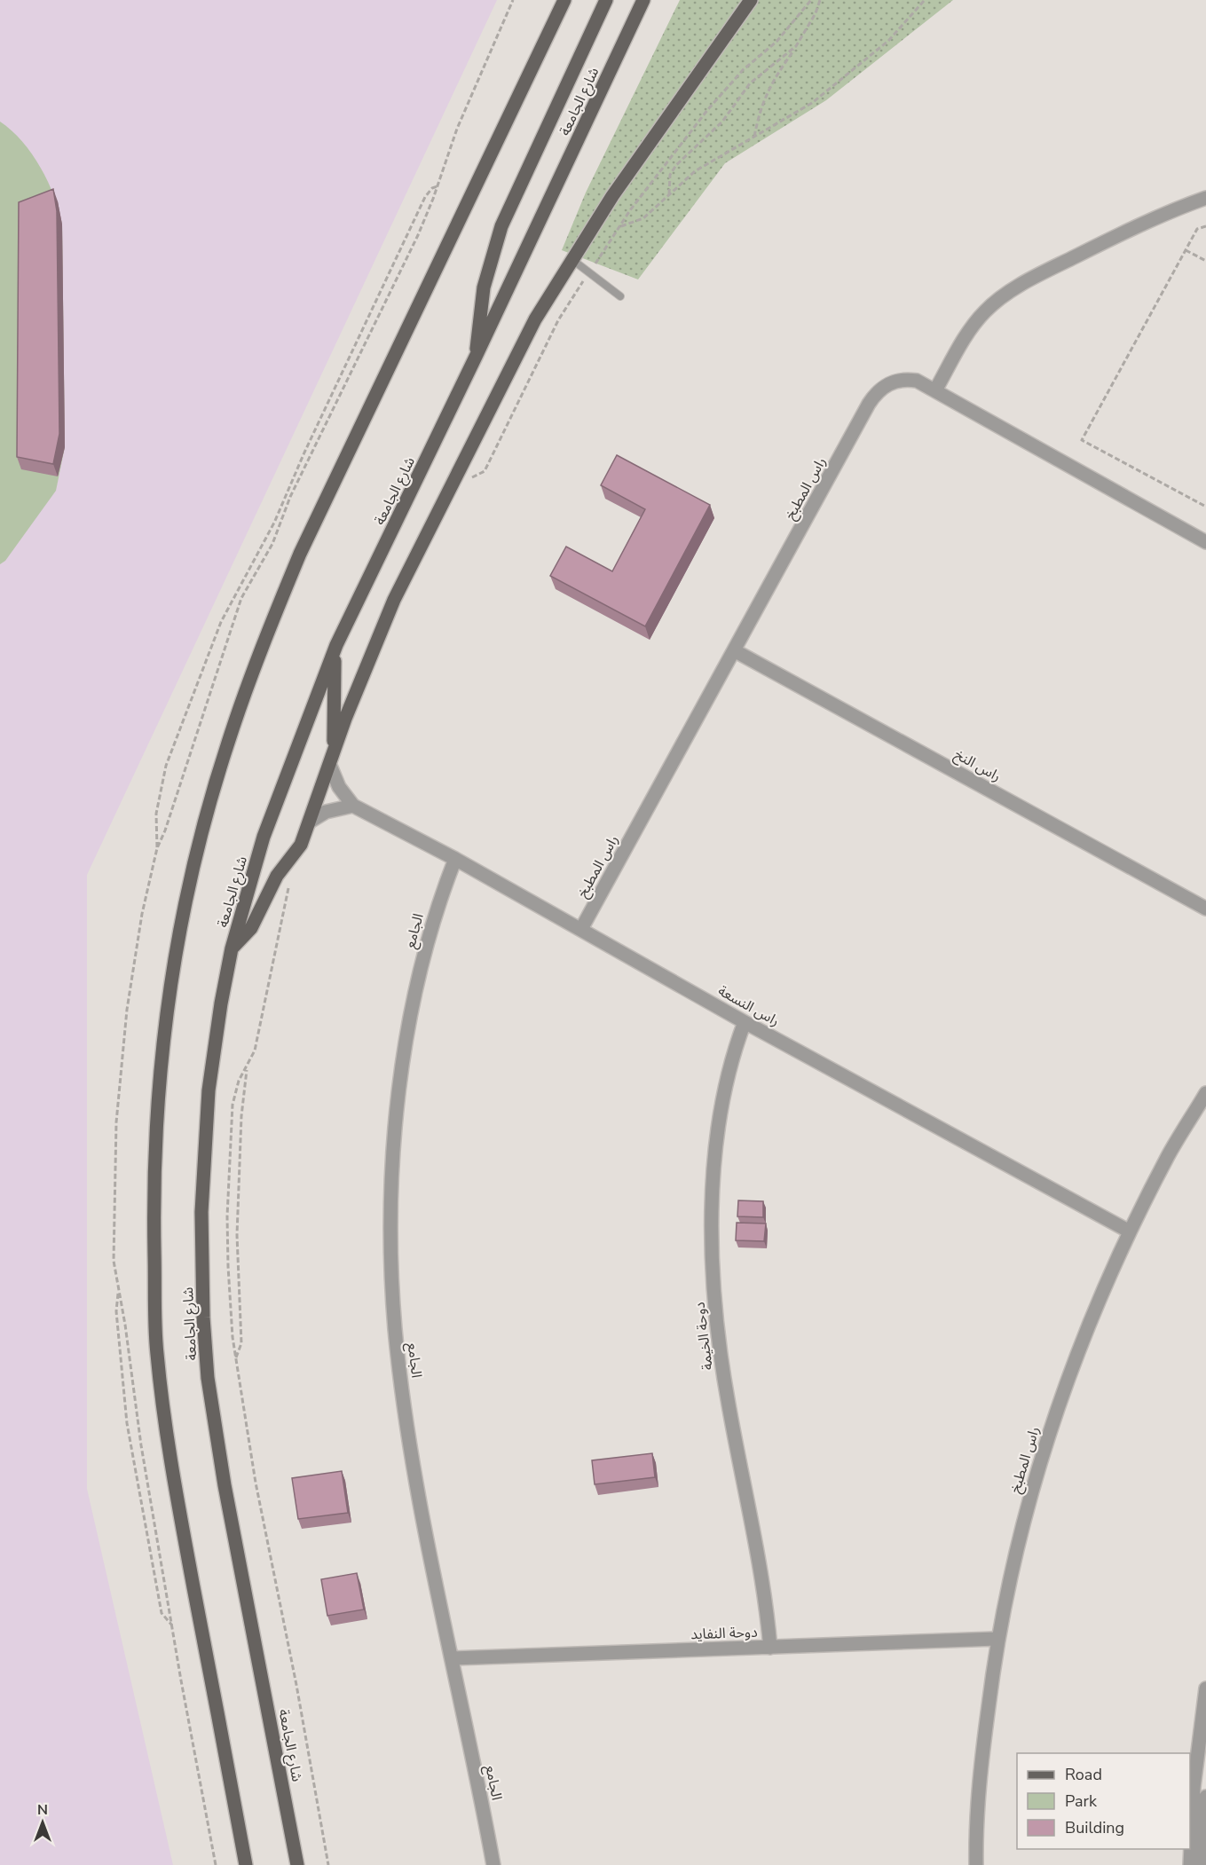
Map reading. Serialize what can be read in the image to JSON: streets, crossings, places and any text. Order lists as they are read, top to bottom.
{
  "streets": {
    "main road": ["شارع الجامعة"],
    "street": [
      "راس المطبخ",
      "راس النخ",
      "الجامع",
      "راس النسعة",
      "دوحة الخيمة",
      "دوحة النفايد"
    ]
  },
  "crossings": [
    ["راس المطبخ", "راس النخ"],
    ["راس المطبخ", "راس النسعة"],
    ["راس المطبخ", "دوحة النفايد"],
    ["الجامع", "راس النسعة"],
    ["الجامع", "دوحة النفايد"],
    ["راس النسعة", "دوحة الخيمة"],
    ["دوحة الخيمة", "دوحة النفايد"]
  ],
  "legend": ["Road", "Park", "Building"],
  "north": "top"
}
